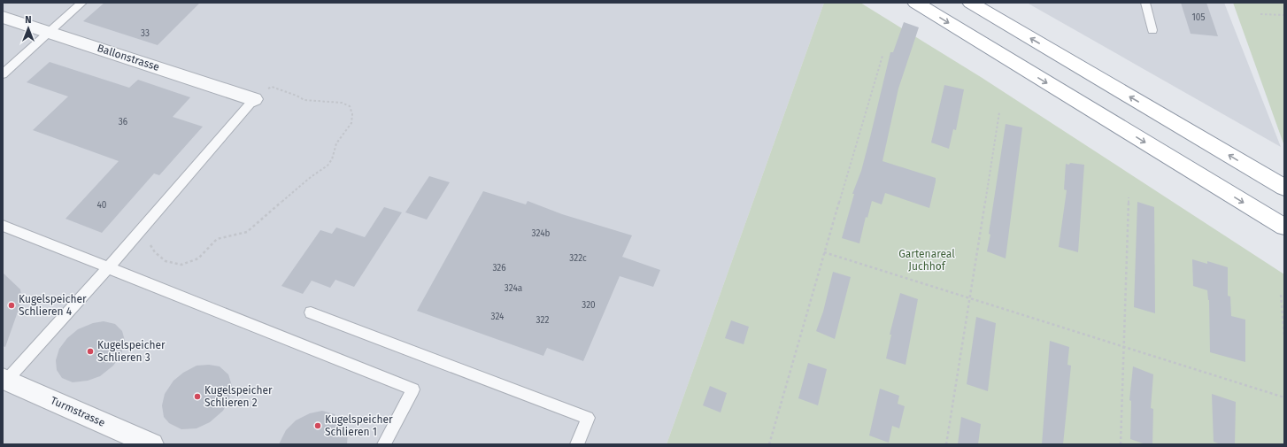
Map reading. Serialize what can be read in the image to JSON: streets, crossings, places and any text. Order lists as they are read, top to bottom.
{
  "streets": {
    "street": ["Ballonstrasse", "Turmstrasse"]
  },
  "parks": ["Gartenareal Juchhof"],
  "places": [
    "Kugelspeicher Schlieren 4",
    "Kugelspeicher Schlieren 3",
    "Kugelspeicher Schlieren 2",
    "Kugelspeicher Schlieren 1"
  ],
  "house_numbers": [
    "105",
    "33",
    "36",
    "40",
    "324b",
    "322c",
    "326",
    "324a",
    "320",
    "324",
    "322"
  ],
  "north": "top"
}
